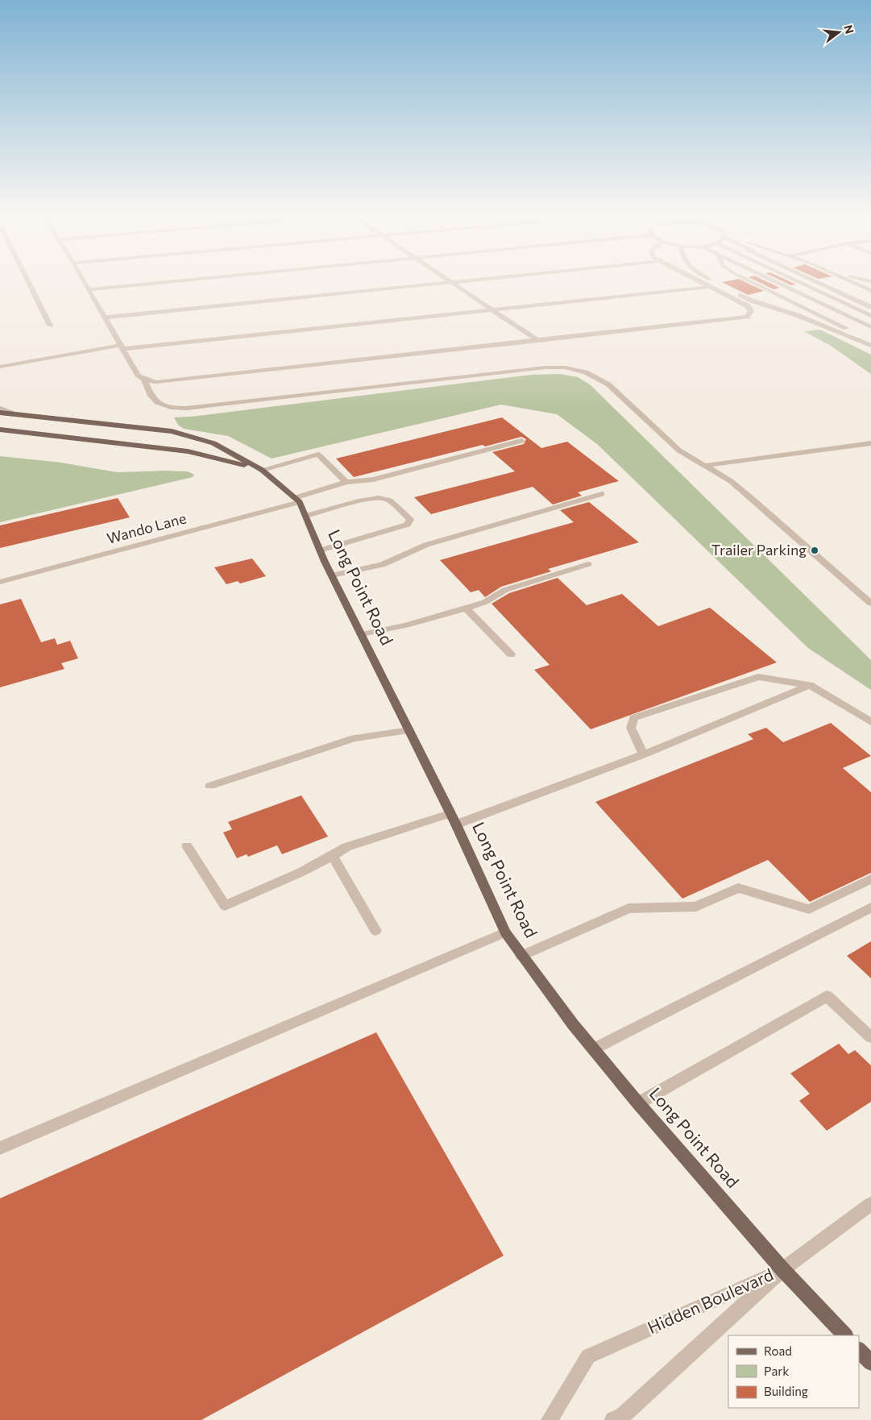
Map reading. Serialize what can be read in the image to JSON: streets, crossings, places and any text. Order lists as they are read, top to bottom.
{
  "streets": {
    "main road": ["Long Point Road"],
    "street": ["Wando Lane", "Hidden Boulevard"]
  },
  "crossings": [
    ["Wando Lane", "Long Point Road"],
    ["Long Point Road", "Hidden Boulevard"]
  ],
  "places": ["Trailer Parking"],
  "legend": ["Road", "Park", "Building"],
  "north": "right"
}
